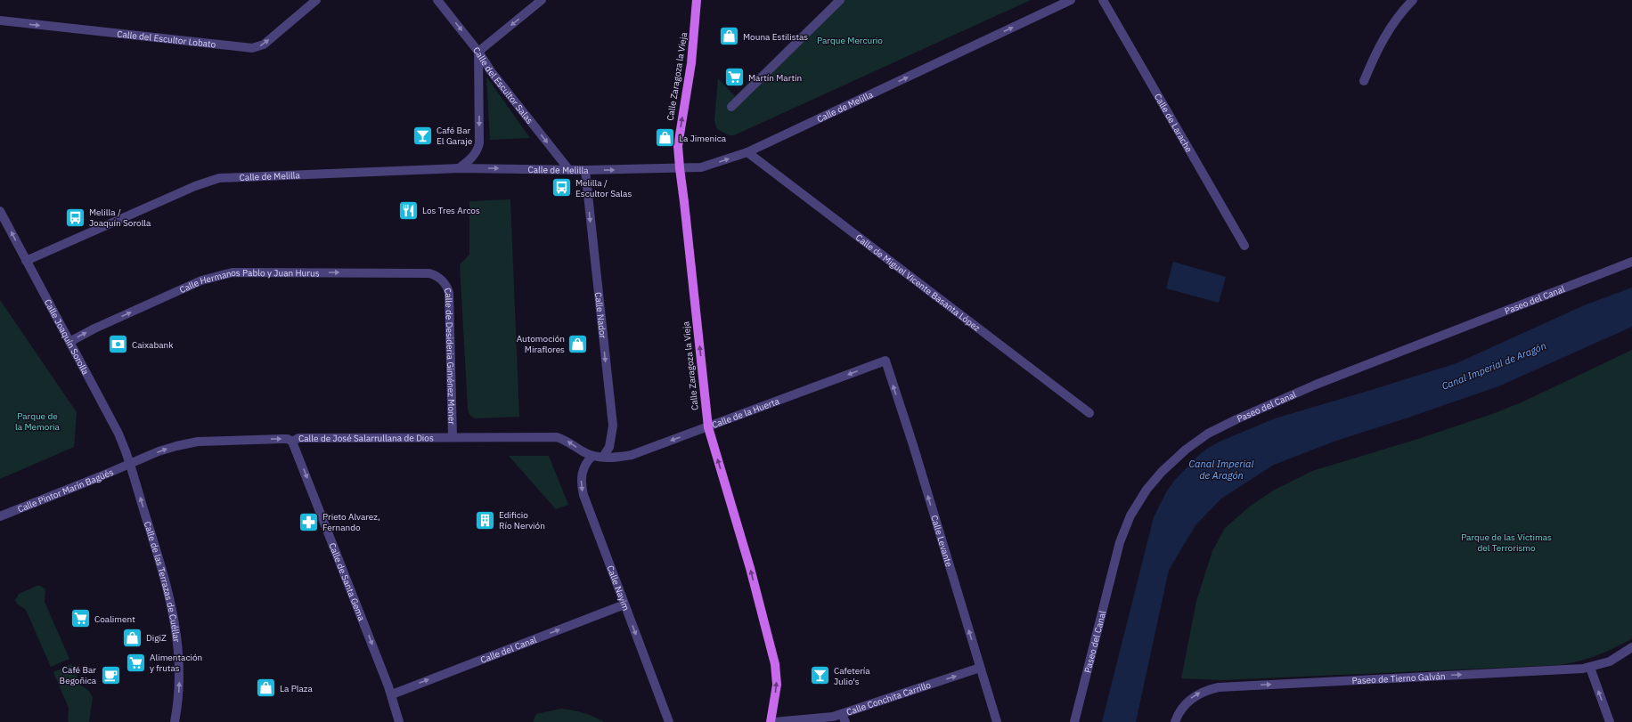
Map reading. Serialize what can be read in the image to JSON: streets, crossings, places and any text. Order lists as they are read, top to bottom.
{
  "streets": {
    "main road": ["Calle Zaragoza la Vieja"],
    "street": [
      "Calle del Escultor Lobato",
      "Calle del Escultor Salas",
      "Calle de Melilla",
      "Calle de Larache",
      "Calle Hermanos Pablo y Juan Hurus",
      "Calle de Miguel Vicente Basanta López",
      "Paseo del Canal",
      "Calle Nador",
      "Calle Joaquín Sorolla",
      "Calle de Desideria Giménez Moner",
      "Calle de la Huerta",
      "Calle de José Salarrullana de Dios",
      "Calle Pintor Marín Bagüés",
      "Calle Levante",
      "Calle de las Terrazas de Cuéllar",
      "Calle de Santa Gema",
      "Calle Nayim",
      "Calle del Canal",
      "Paseo de Tierno Galván",
      "Calle Conchita Carrillo"
    ]
  },
  "crossings": [
    ["Calle Zaragoza la Vieja", "Calle de Melilla"],
    ["Calle Zaragoza la Vieja", "Calle de la Huerta"],
    ["Calle del Escultor Salas", "Calle de Melilla"],
    ["Calle de Melilla", "Calle de Miguel Vicente Basanta López"],
    ["Calle de Melilla", "Calle Nador"],
    ["Calle de Melilla", "Calle Joaquín Sorolla"],
    ["Calle Hermanos Pablo y Juan Hurus", "Calle Joaquín Sorolla"],
    ["Calle Hermanos Pablo y Juan Hurus", "Calle de Desideria Giménez Moner"],
    ["Calle Nador", "Calle de la Huerta"],
    ["Calle Nador", "Calle de José Salarrullana de Dios"],
    ["Calle Joaquín Sorolla", "Calle de José Salarrullana de Dios"],
    ["Calle Joaquín Sorolla", "Calle Pintor Marín Bagüés"],
    ["Calle Joaquín Sorolla", "Calle de las Terrazas de Cuéllar"],
    ["Calle de Desideria Giménez Moner", "Calle de José Salarrullana de Dios"],
    ["Calle de la Huerta", "Calle de José Salarrullana de Dios"],
    ["Calle de la Huerta", "Calle Levante"],
    ["Calle de José Salarrullana de Dios", "Calle Pintor Marín Bagüés"],
    ["Calle de José Salarrullana de Dios", "Calle de las Terrazas de Cuéllar"],
    ["Calle de José Salarrullana de Dios", "Calle de Santa Gema"],
    ["Calle de José Salarrullana de Dios", "Calle Nayim"],
    ["Calle Pintor Marín Bagüés", "Calle de las Terrazas de Cuéllar"],
    ["Calle Levante", "Calle Conchita Carrillo"],
    ["Calle de Santa Gema", "Calle del Canal"],
    ["Calle Nayim", "Calle del Canal"]
  ],
  "one_way": [
    "Calle del Escultor Lobato",
    "Calle Zaragoza la Vieja",
    "Calle del Escultor Salas",
    "Calle de Melilla",
    "Calle Hermanos Pablo y Juan Hurus",
    "Calle Nador",
    "Calle de la Huerta",
    "Calle Levante",
    "Calle de las Terrazas de Cuéllar",
    "Calle de Santa Gema",
    "Calle Nayim",
    "Calle del Canal",
    "Paseo de Tierno Galván",
    "Calle Conchita Carrillo"
  ],
  "water": ["Canal Imperial de Aragón"],
  "parks": ["Parque Mercurio", "Parque de la Memoria", "Parque de las Víctimas del Terrorismo"],
  "places": {
    "shop": [
      "Mouna Estilistas",
      "La Jimenica",
      "Automoción Miraflores",
      "DigiZ",
      "La Plaza"
    ],
    "supermarket": ["Martín Martín", "Coaliment", "Alimentación y frutas"],
    "bar": ["Café Bar El Garaje", "Cafetería Julio's"],
    "bus stop": ["Melilla / Escultor Salas", "Melilla / Joaquín Sorolla"],
    "restaurant": ["Los Tres Arcos"],
    "bank": ["Caixabank"],
    "building": ["Edificio Río Nervión"],
    "pharmacy": ["Prieto Alvarez, Fernando"],
    "cafe": ["Café Bar Begoñica"]
  }
}
